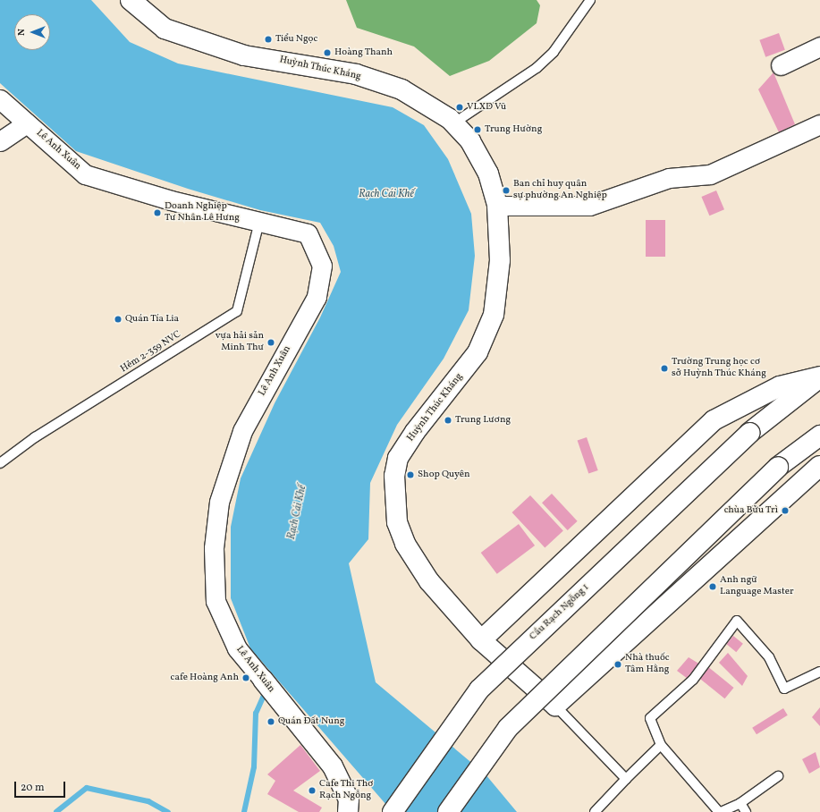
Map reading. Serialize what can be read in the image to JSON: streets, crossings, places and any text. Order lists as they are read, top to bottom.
{
  "streets": {
    "street": ["Huỳnh Thúc Kháng", "Lê Anh Xuân", "Cầu Rạch Ngỗng 1"],
    "lane": ["Hẻm 2-359 NVC"]
  },
  "crossings": [
    ["Lê Anh Xuân", "Hẻm 2-359 NVC"]
  ],
  "water": ["Rạch Cái Khế"],
  "places": [
    "Tiểu Ngọc",
    "Hoàng Thanh",
    "VLXD Vũ",
    "Trung Hường",
    "Ban chỉ huy quân sự phường An Nghiệp",
    "Doanh Nghiệp Tư Nhân Lê Hưng",
    "Quán Tía Lia",
    "vựa hải sản Minh Thư",
    "Trường Trung học cơ sở Huỳnh Thúc Kháng",
    "Trung Lương",
    "Shop Quyên",
    "chùa Bửu Trì",
    "Anh ngữ Language Master",
    "Nhà thuốc Tâm Hằng",
    "cafe Hoàng Anh",
    "Quán Đất Nung",
    "Cafe Thi Thơ Rạch Ngỗng"
  ],
  "scale_bar": "20 m",
  "north": "left"
}
